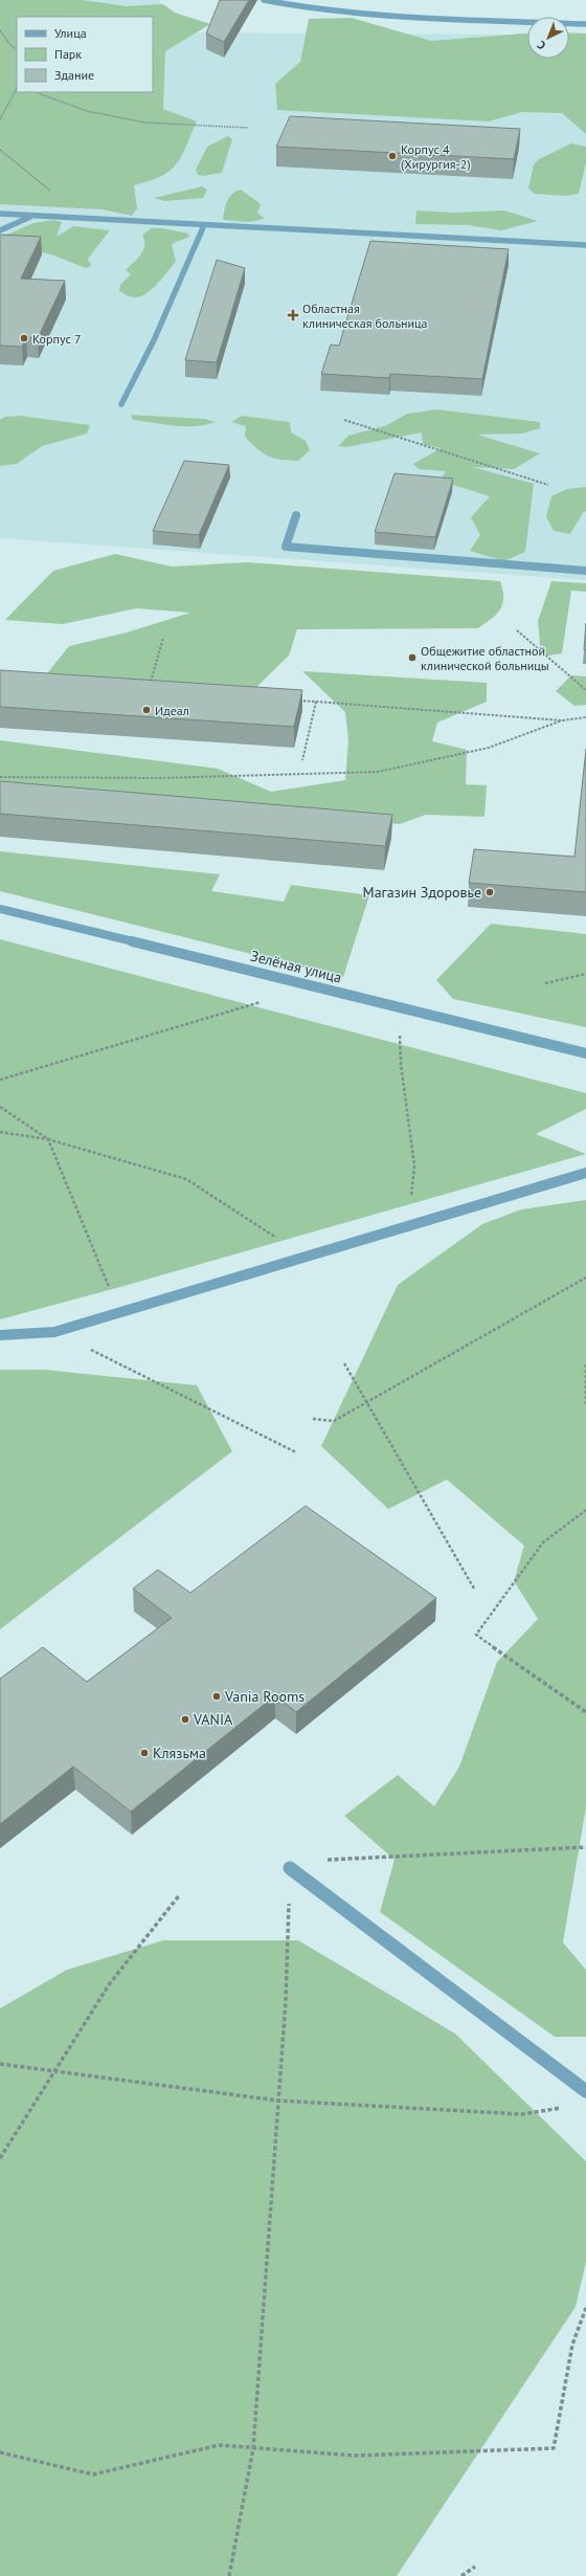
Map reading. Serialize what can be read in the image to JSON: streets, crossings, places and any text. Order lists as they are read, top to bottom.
{
  "streets": {
    "street": ["Зелёная улица"]
  },
  "places": {
    "other": [
      "Корпус 4 (Хирургия-2)",
      "Корпус 7",
      "Общежитие областной клинической больницы",
      "Идеал",
      "Магазин Здоровье",
      "Vania Rooms",
      "VANIA",
      "Клязьма"
    ],
    "health": ["Областная клиническая больница"]
  },
  "legend": ["Улица", "Парк", "Здание"],
  "north": "bottom left"
}
